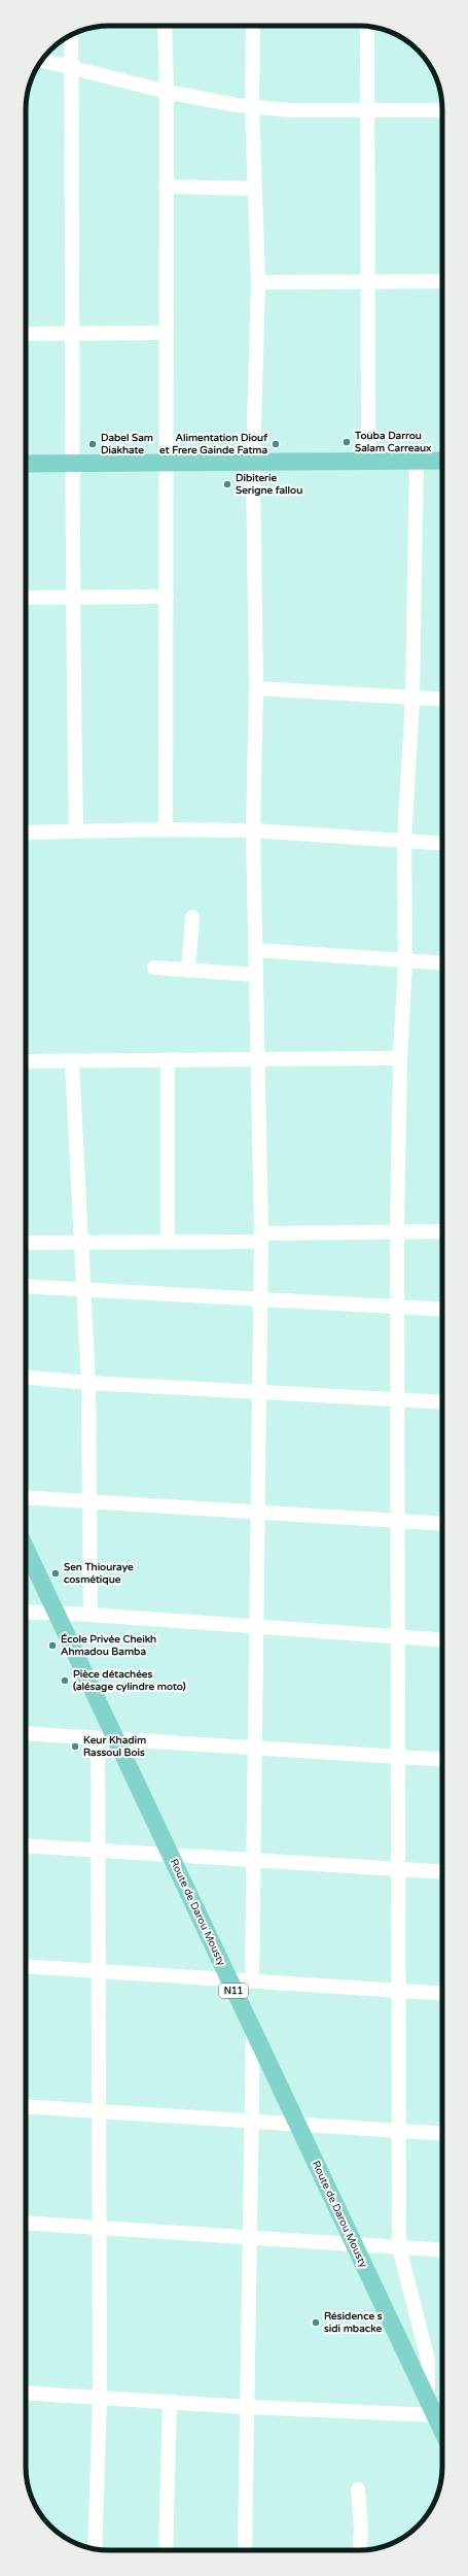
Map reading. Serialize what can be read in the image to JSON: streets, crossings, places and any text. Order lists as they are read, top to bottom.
{
  "streets": {
    "main road": ["Route de Darou Mousty", "N11"]
  },
  "places": [
    "Touba Darrou Salam Carreaux",
    "Dabel Sam Diakhate",
    "Alimentation Diouf et Frere Gainde Fatma",
    "Dibiterie Serigne fallou",
    "Sen Thiouraye cosmétique",
    "École Privée Cheikh Ahmadou Bamba",
    "Pièce détachées (alésage cylindre moto)",
    "Keur Khadim Rassoul Bois",
    "Résidence s sidi mbacke"
  ]
}
